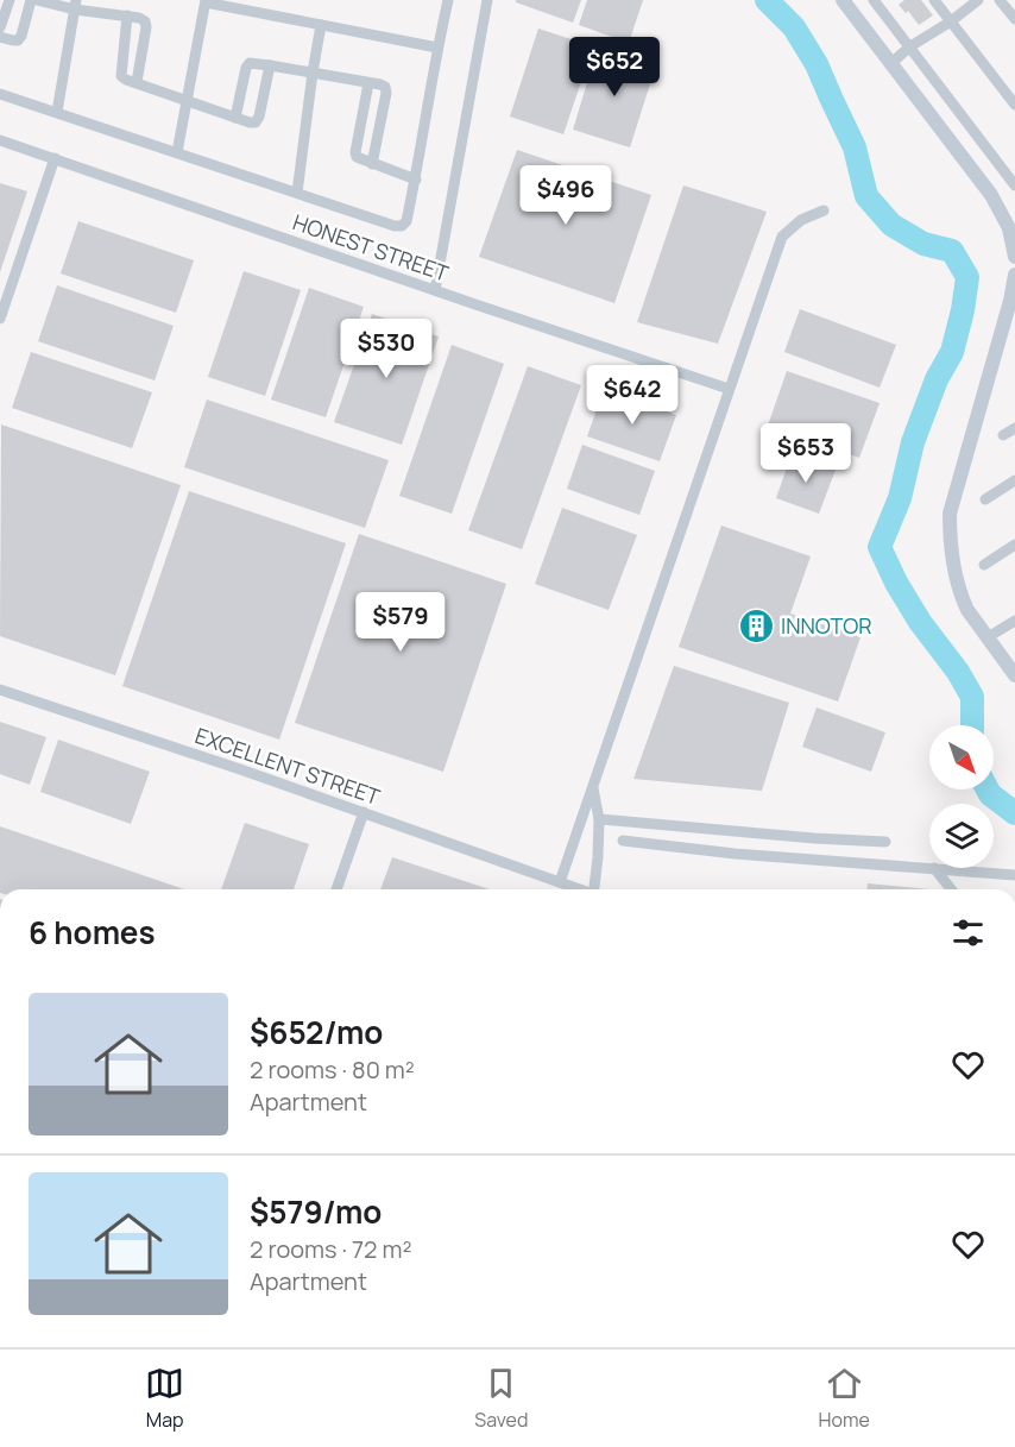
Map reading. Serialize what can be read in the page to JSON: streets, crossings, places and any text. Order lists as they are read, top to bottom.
{
  "streets": {
    "street": ["HONEST STREET", "EXCELLENT STREET"]
  },
  "places": {
    "building": ["INNOTOR"]
  },
  "north": "bottom right",
  "page": {
    "price": [
      "$652",
      "$496",
      "$530",
      "$642",
      "$653",
      "$579"
    ],
    "heading": "6 homes",
    "list": [
      {
        "name": "$652/mo",
        "note": "2 rooms · 80 m² · Apartment"
      },
      {
        "name": "$579/mo",
        "note": "2 rooms · 72 m² · Apartment"
      }
    ],
    "tabs": ["Map", "Saved", "Home"]
  }
}
